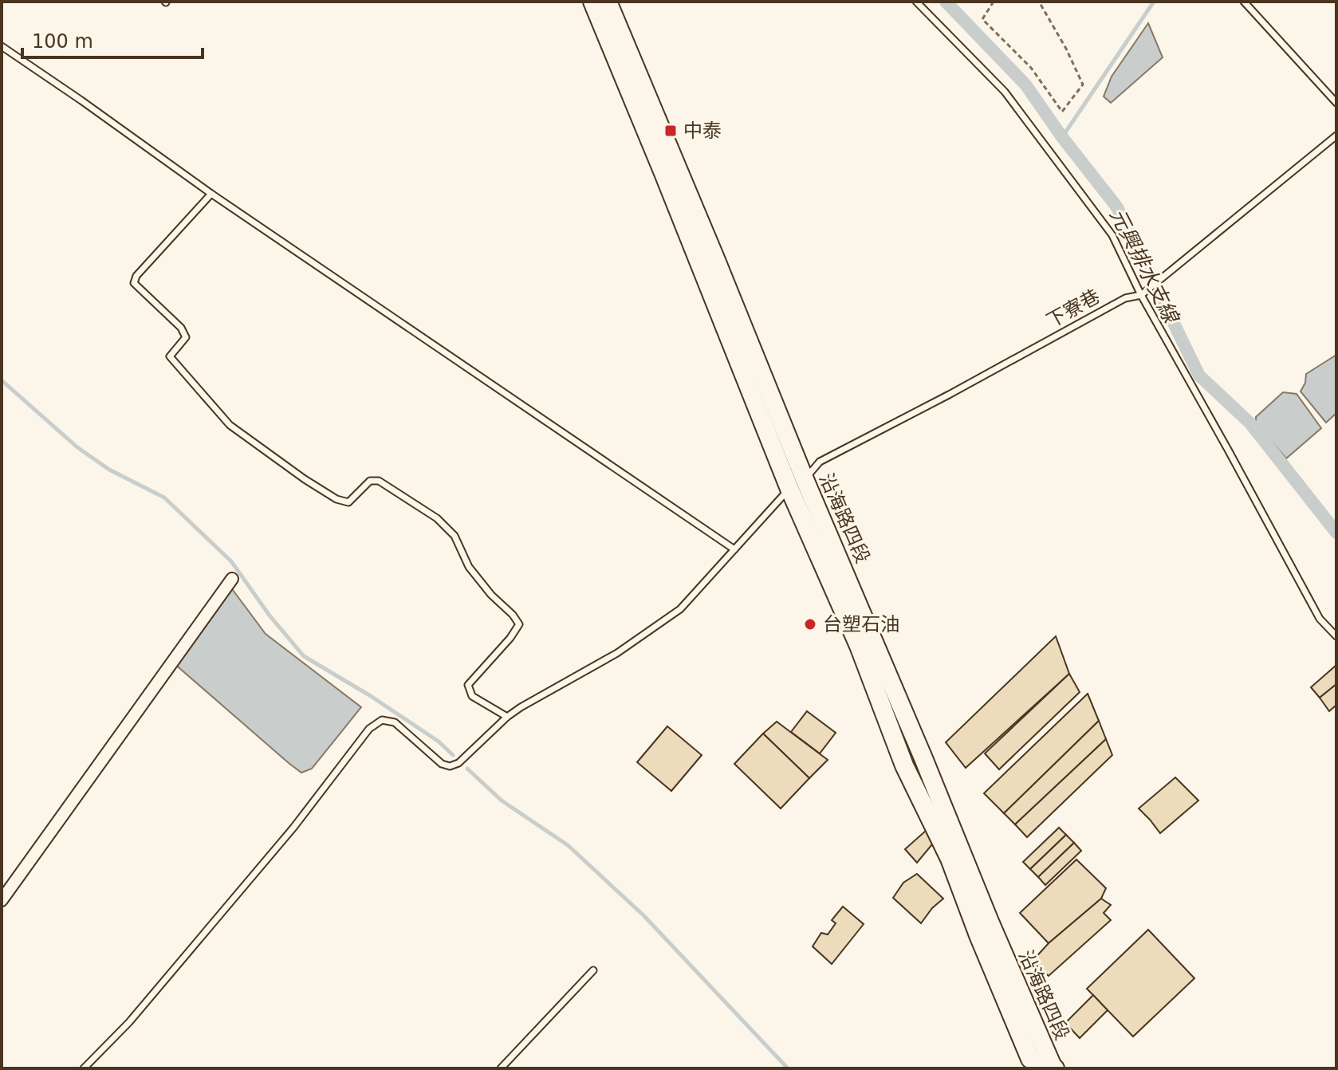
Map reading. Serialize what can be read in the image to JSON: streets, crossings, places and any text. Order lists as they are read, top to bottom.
{
  "streets": {
    "main road": ["沿海路四段"],
    "lane": ["下寮巷"]
  },
  "crossings": [
    ["下寮巷", "沿海路四段"]
  ],
  "water": ["元興排水支線"],
  "places": {
    "transit": ["中泰"],
    "other": ["台塑石油"]
  },
  "scale_bar": "100 m"
}
